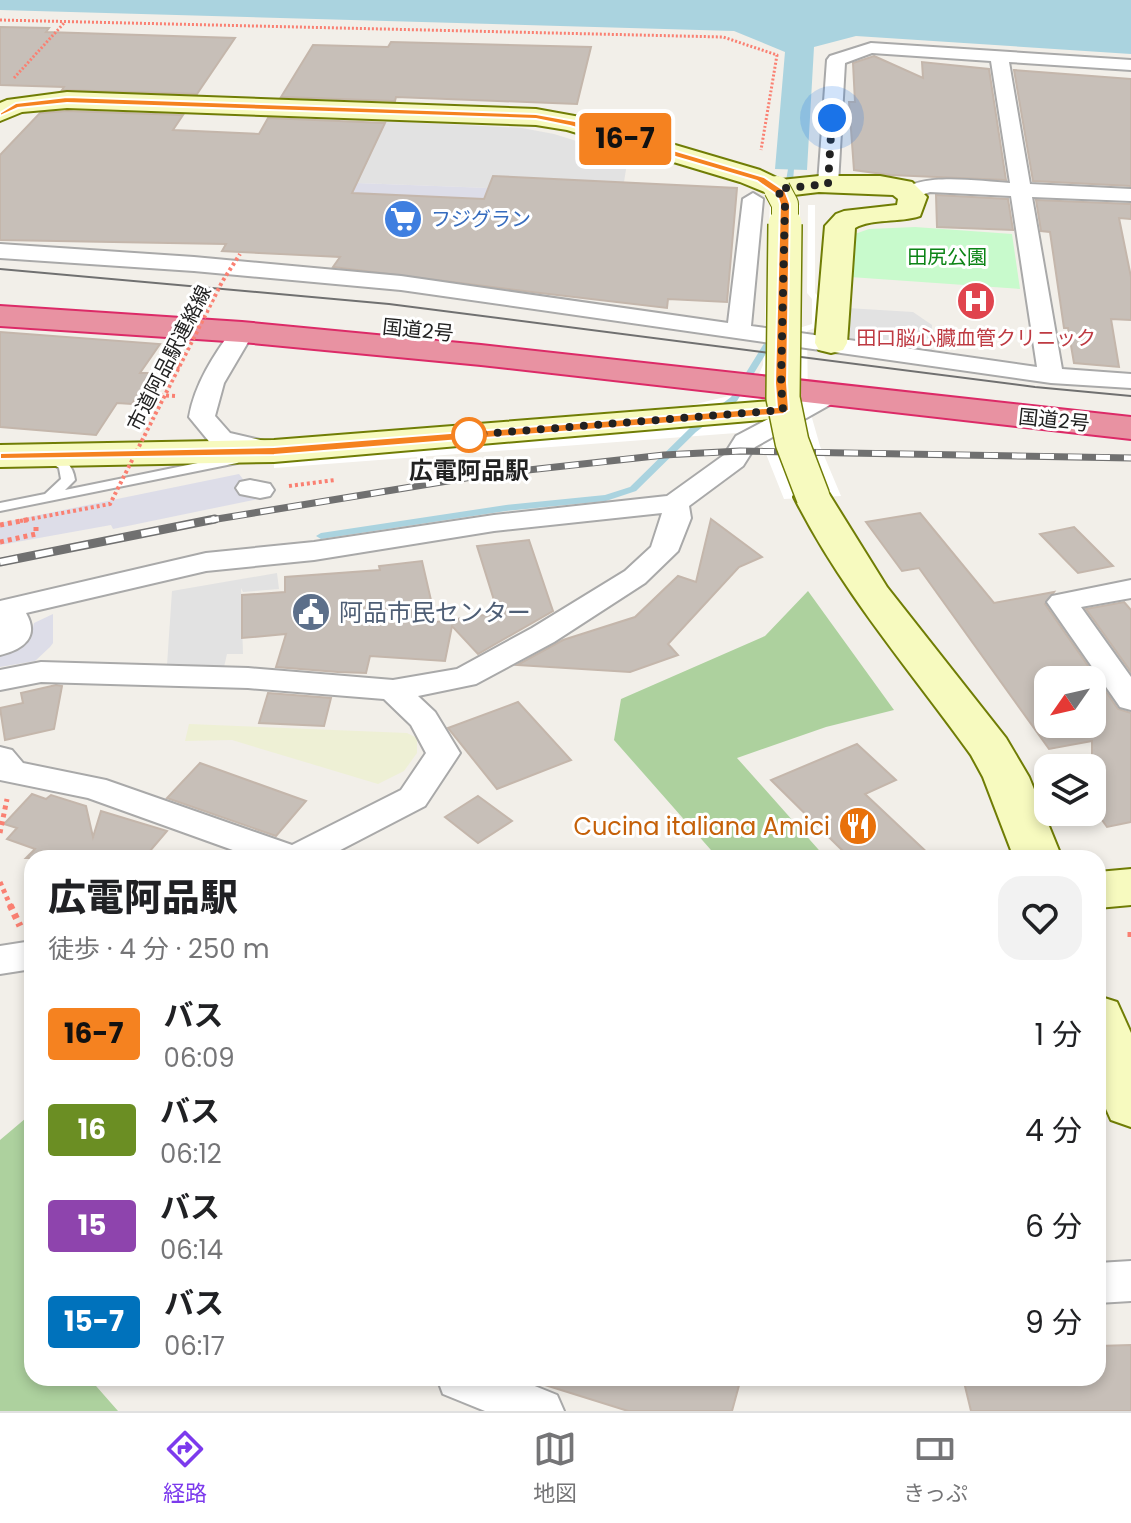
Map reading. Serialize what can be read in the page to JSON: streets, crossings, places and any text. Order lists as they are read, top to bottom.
{
  "streets": {
    "highway": ["国道2号"],
    "path": ["市道阿品駅連絡線"]
  },
  "parks": ["田尻公園"],
  "places": {
    "supermarket": ["フジグラン"],
    "hospital": ["田口脳心臓血管クリニック"],
    "other": ["広電阿品駅"],
    "public building": ["阿品市民センター"],
    "restaurant": ["Cucina italiana Amici"]
  },
  "lines": ["bus line 16-7"],
  "north": "bottom left",
  "page": {
    "on_map": "16-7",
    "heading": ["広電阿品駅", "徒歩 · 4 分 · 250 m"],
    "list": [
      {
        "mark": "16-7",
        "name": "バス",
        "note": "06:09",
        "value": "1 分"
      },
      {
        "mark": "16",
        "name": "バス",
        "note": "06:12",
        "value": "4 分"
      },
      {
        "mark": "15",
        "name": "バス",
        "note": "06:14",
        "value": "6 分"
      },
      {
        "mark": "15-7",
        "name": "バス",
        "note": "06:17",
        "value": "9 分"
      }
    ],
    "tabs": ["経路", "地図", "きっぷ"]
  }
}
